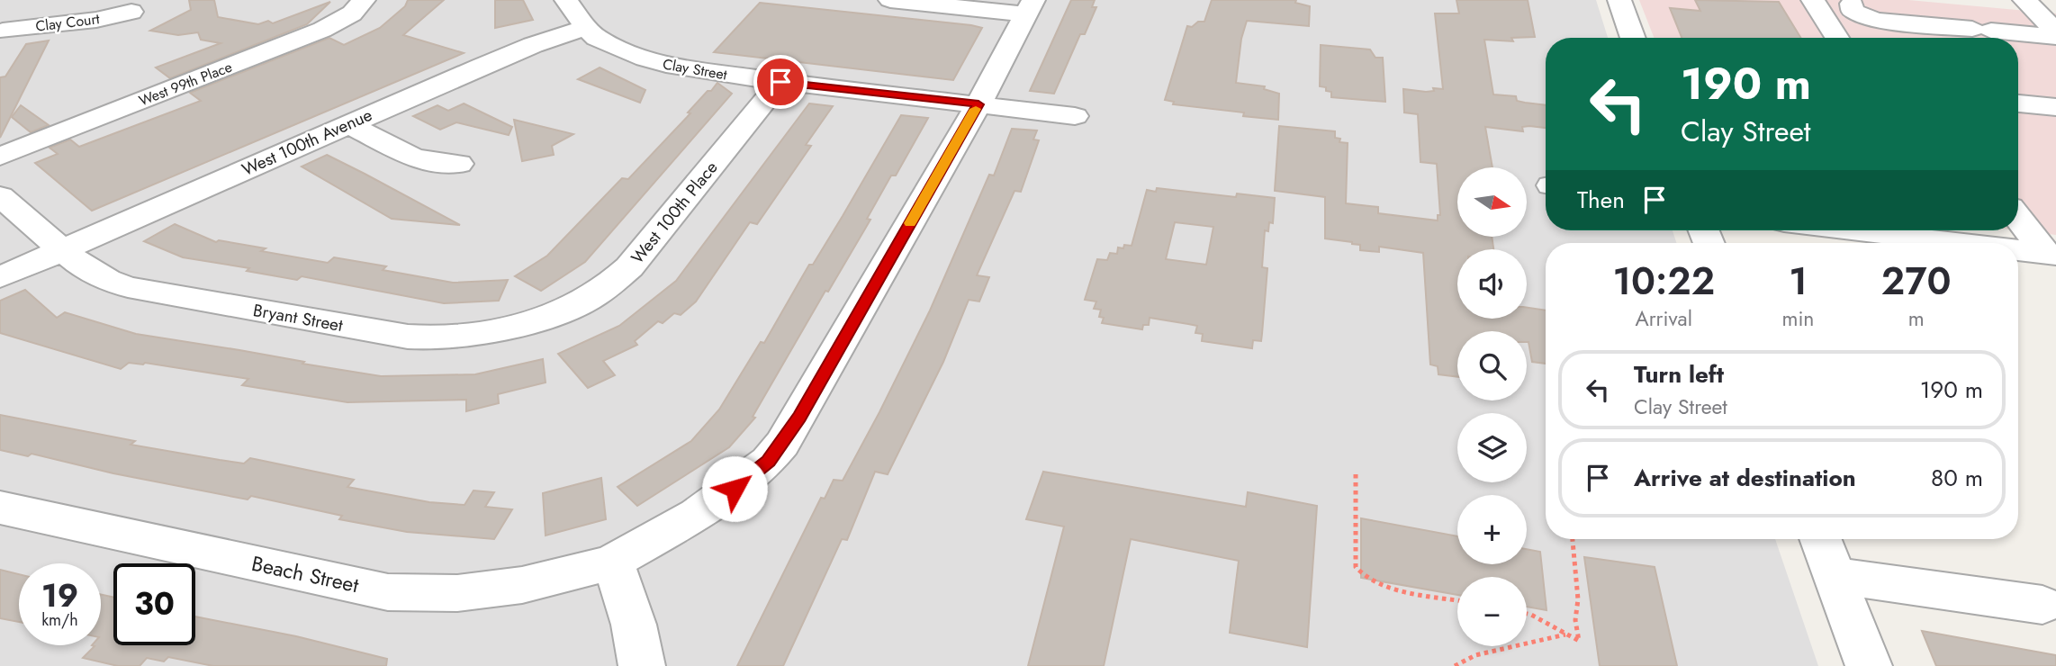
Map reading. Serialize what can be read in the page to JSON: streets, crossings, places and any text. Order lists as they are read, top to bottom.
{
  "streets": {
    "street": [
      "Clay Court",
      "Clay Street",
      "West 99th Place",
      "West 100th Avenue",
      "West 100th Place",
      "Bryant Street",
      "Beach Street"
    ]
  },
  "crossings": [
    ["Clay Street", "West 100th Avenue"],
    ["Clay Street", "West 100th Place"],
    ["Clay Street", "Beach Street"],
    ["West 100th Avenue", "Bryant Street"],
    ["West 100th Place", "Bryant Street"]
  ],
  "north": "right",
  "page": {
    "turn": ["190 m", "Clay Street"],
    "map_buttons": ["+", "−"],
    "then": "Then",
    "eta": [
      "10:22",
      "Arrival",
      "1",
      "min",
      "270",
      "m"
    ],
    "list": [
      {
        "name": "Turn left",
        "note": "Clay Street",
        "value": "190 m"
      },
      {
        "name": "Arrive at destination",
        "value": "80 m"
      }
    ],
    "speed": "19 km/h",
    "limit": "30"
  }
}
